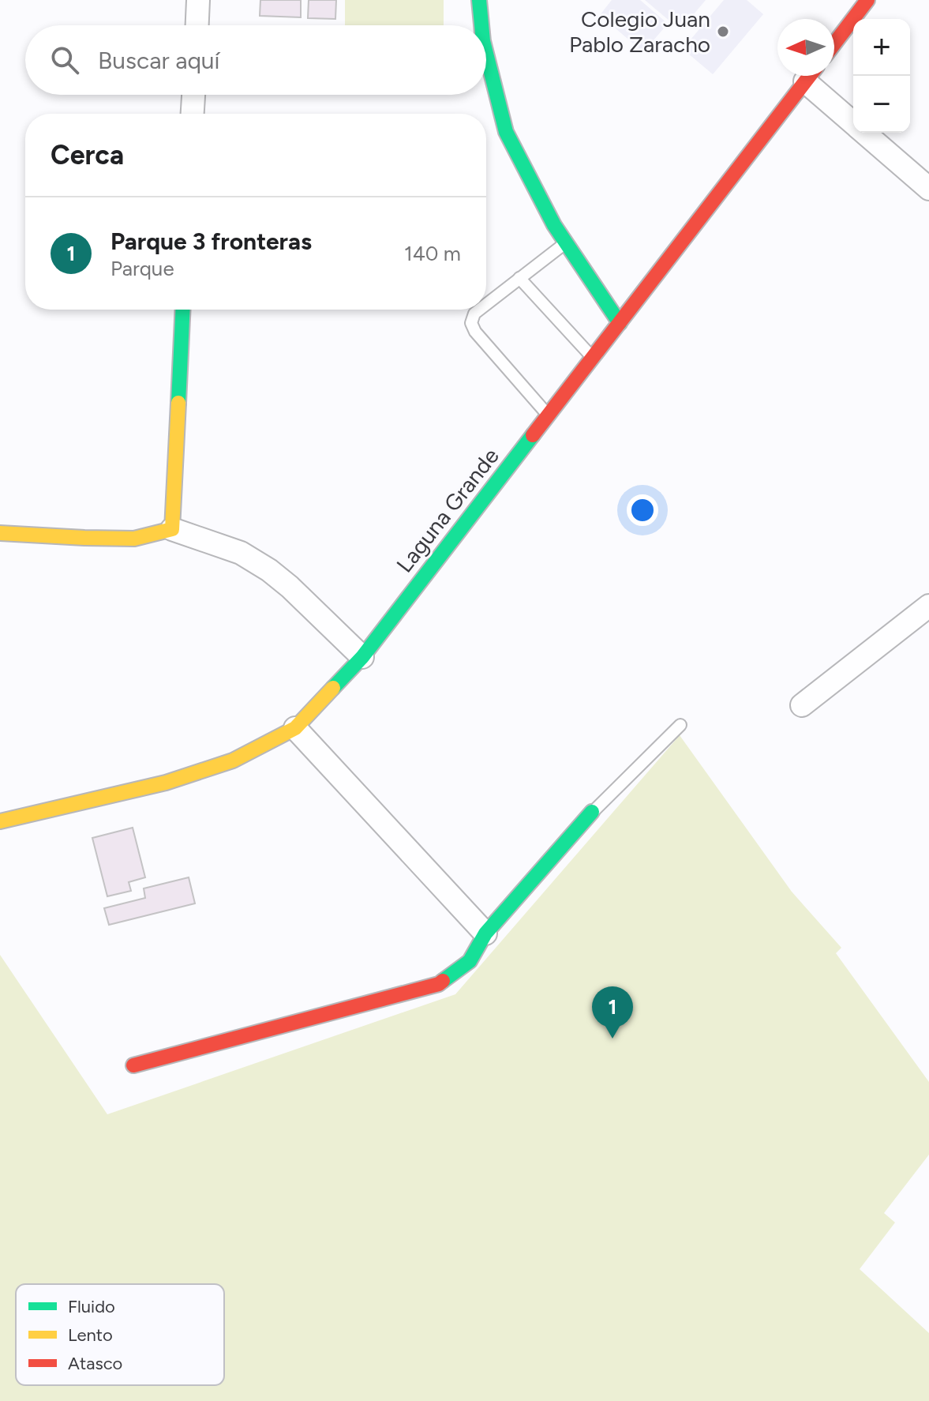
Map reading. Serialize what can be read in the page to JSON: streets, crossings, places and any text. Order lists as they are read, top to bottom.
{
  "streets": {
    "street": ["Laguna Grande"]
  },
  "places": ["Colegio Juan Pablo Zaracho"],
  "legend": ["Fluido", "Lento", "Atasco"],
  "north": "left",
  "page": {
    "map_buttons": ["+", "−"],
    "search": "Buscar aquí",
    "heading": "Cerca",
    "list": [
      {
        "mark": "1",
        "name": "Parque 3 fronteras",
        "note": "Parque",
        "value": "140 m"
      }
    ],
    "pins": "1"
  }
}
